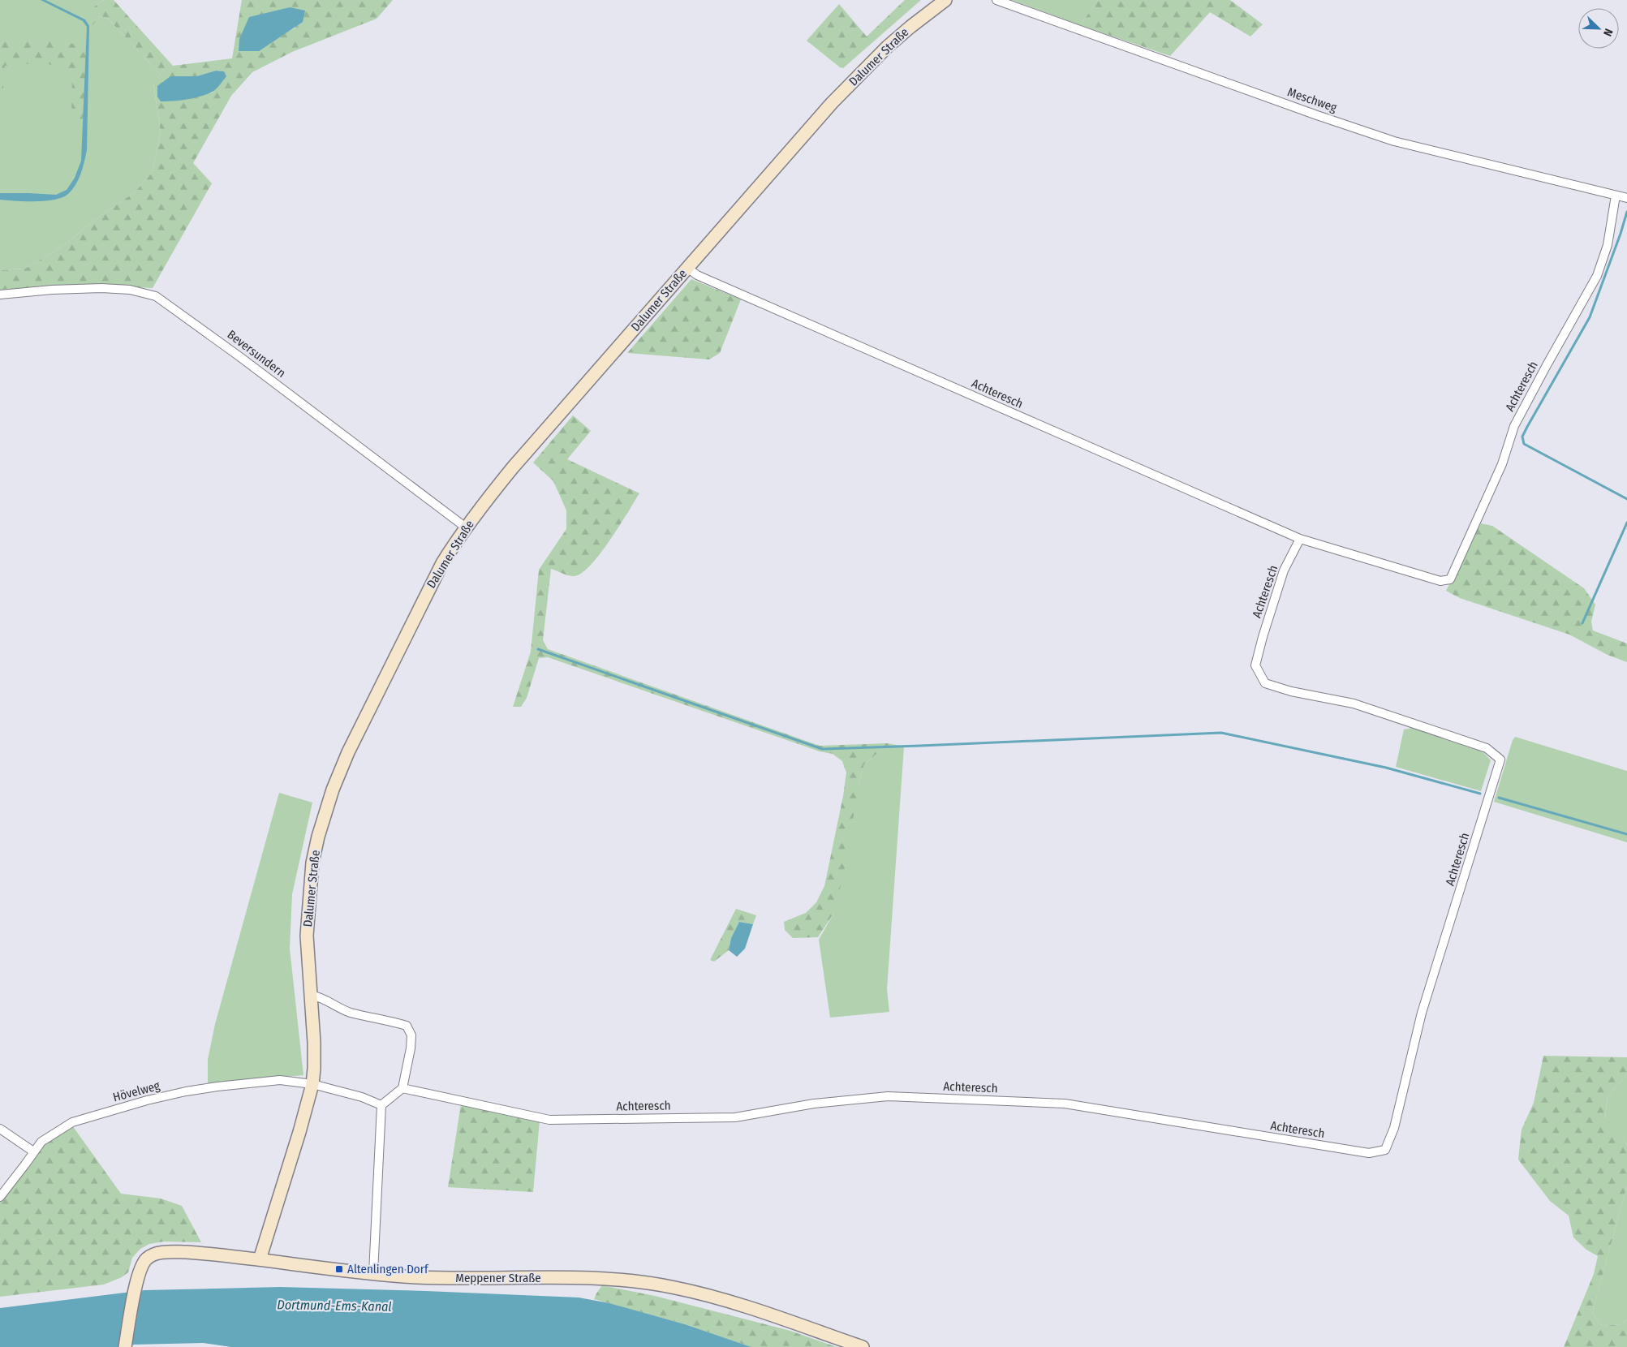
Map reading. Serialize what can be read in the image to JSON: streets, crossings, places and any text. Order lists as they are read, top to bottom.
{
  "streets": {
    "main road": ["Dalumer Straße", "Meppener Straße"],
    "street": [
      "Meschweg",
      "Beversundern",
      "Achteresch",
      "Hövelweg"
    ]
  },
  "crossings": [
    ["Dalumer Straße", "Beversundern"],
    ["Dalumer Straße", "Achteresch"],
    ["Dalumer Straße", "Hövelweg"],
    ["Dalumer Straße", "Meppener Straße"],
    ["Meschweg", "Achteresch"]
  ],
  "water": ["Dortmund-Ems-Kanal"],
  "places": {
    "transit": ["Altenlingen Dorf"]
  },
  "north": "bottom right"
}
